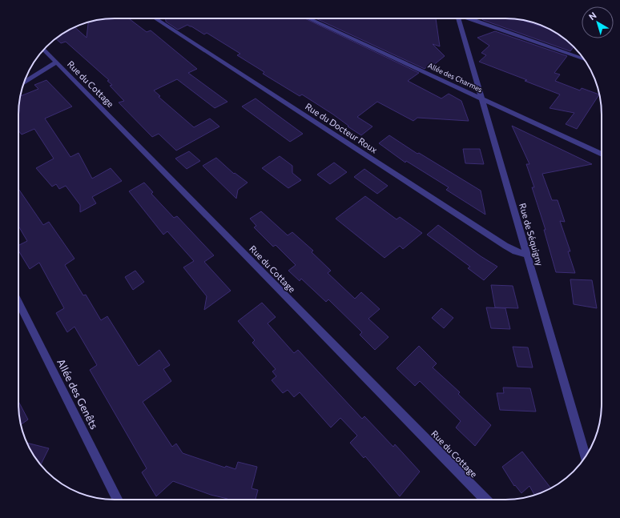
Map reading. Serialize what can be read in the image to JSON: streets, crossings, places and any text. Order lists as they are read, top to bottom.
{
  "streets": {
    "street": [
      "Allée des Charmes",
      "Rue du Cottage",
      "Rue du Docteur Roux",
      "Rue de Séquigny",
      "Allée des Genêts"
    ]
  },
  "crossings": [
    ["Allée des Charmes", "Rue de Séquigny"],
    ["Rue du Docteur Roux", "Rue de Séquigny"]
  ],
  "north": "top left"
}
